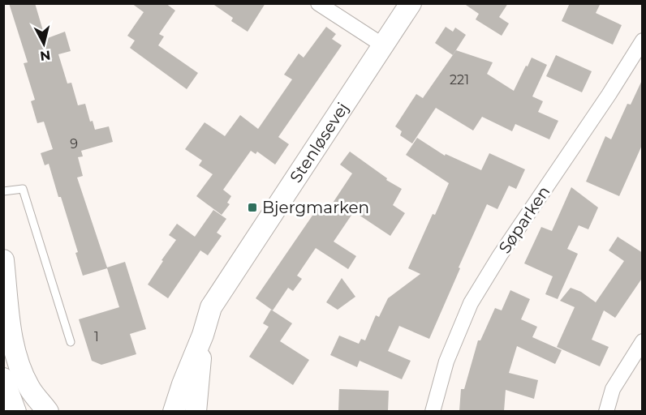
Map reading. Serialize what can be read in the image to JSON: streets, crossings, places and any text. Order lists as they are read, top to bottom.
{
  "streets": {
    "street": ["Stenløsevej", "Søparken"]
  },
  "places": {
    "transit": ["Bjergmarken"]
  },
  "house_numbers": ["221", "9", "1"],
  "north": "bottom"
}
